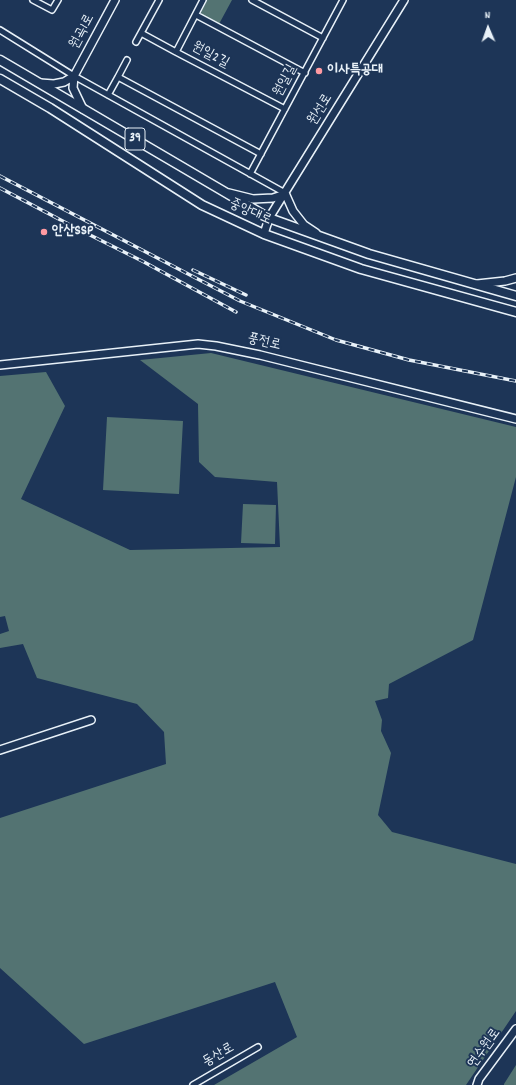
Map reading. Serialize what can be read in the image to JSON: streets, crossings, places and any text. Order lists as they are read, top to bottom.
{
  "streets": {
    "main road": ["39", "중앙대로"],
    "street": [
      "원곡1로",
      "원일2길",
      "원일길",
      "원선로",
      "풍전로",
      "연수원로",
      "동산로"
    ]
  },
  "crossings": [
    ["원일2길", "원일길"],
    ["원선로", "39"],
    ["원선로", "중앙대로"]
  ],
  "places": ["이사특공대", "안산SSP"],
  "north": "top"
}
